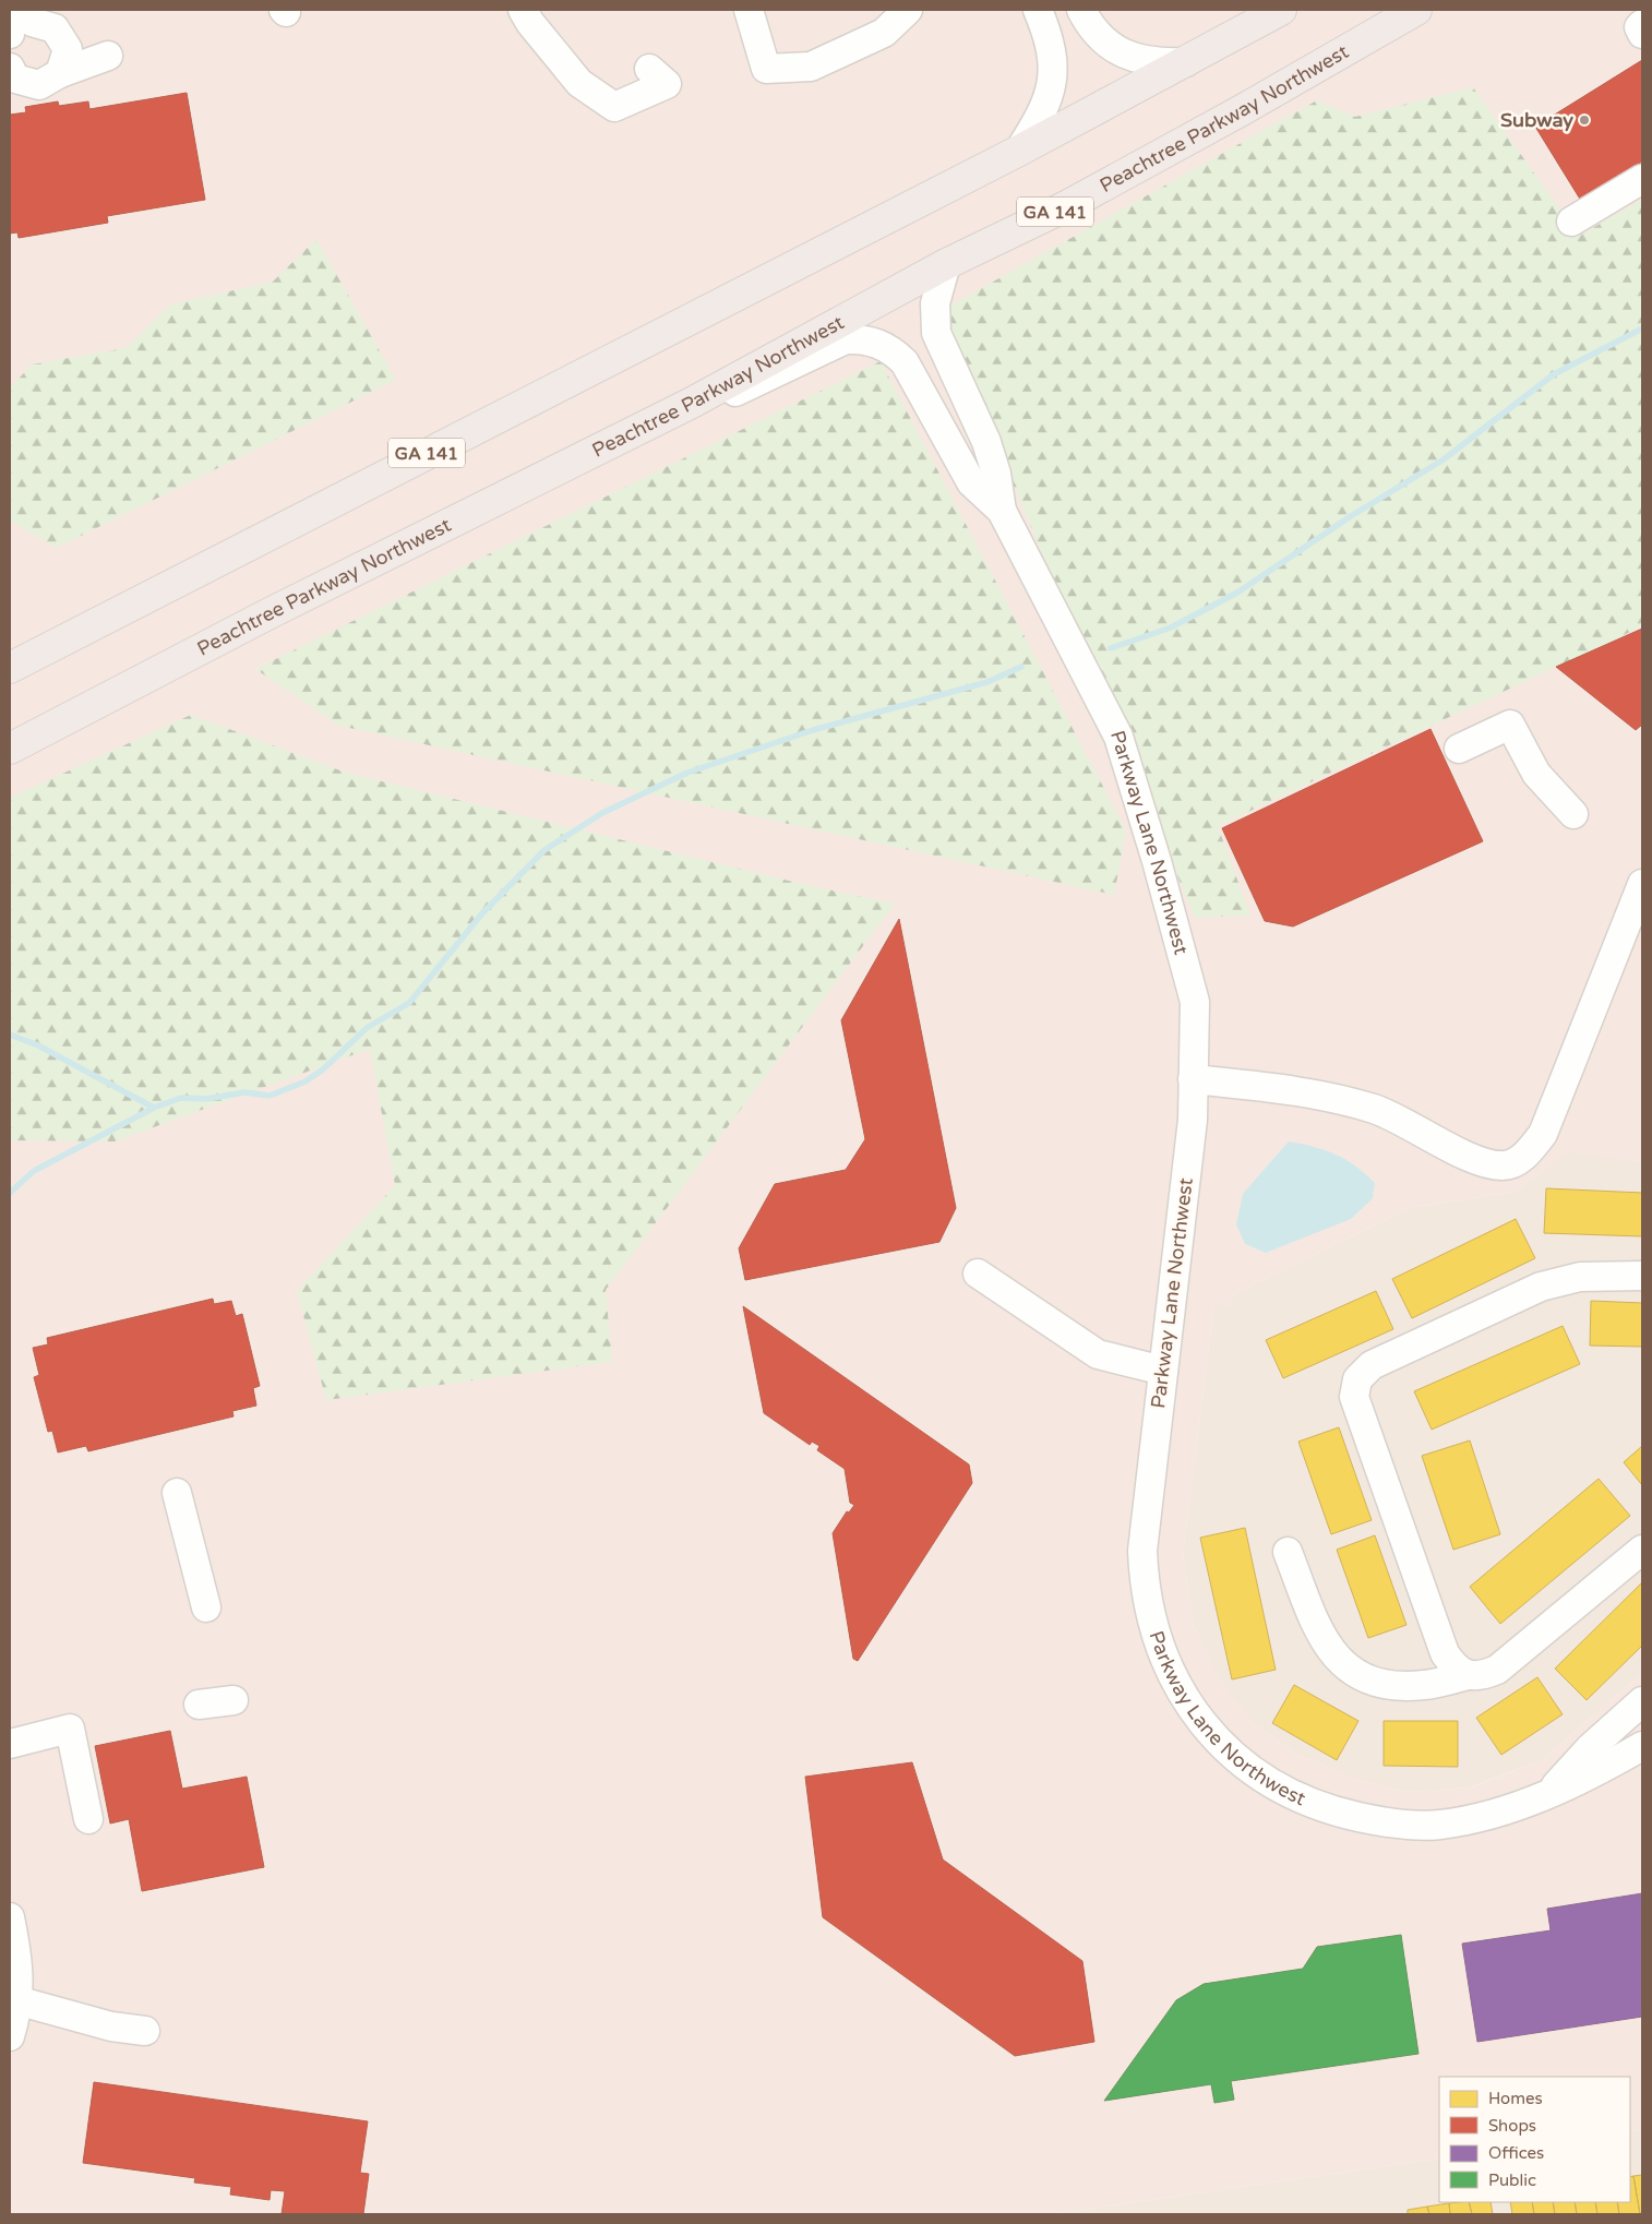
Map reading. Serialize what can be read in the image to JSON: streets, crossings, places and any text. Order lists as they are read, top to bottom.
{
  "streets": {
    "highway": ["Peachtree Parkway Northwest", "GA 141"],
    "street": ["Parkway Lane Northwest"]
  },
  "crossings": [
    ["Peachtree Parkway Northwest", "Parkway Lane Northwest"]
  ],
  "places": ["Subway"],
  "legend": [
    "Homes",
    "Shops",
    "Offices",
    "Public"
  ]
}
